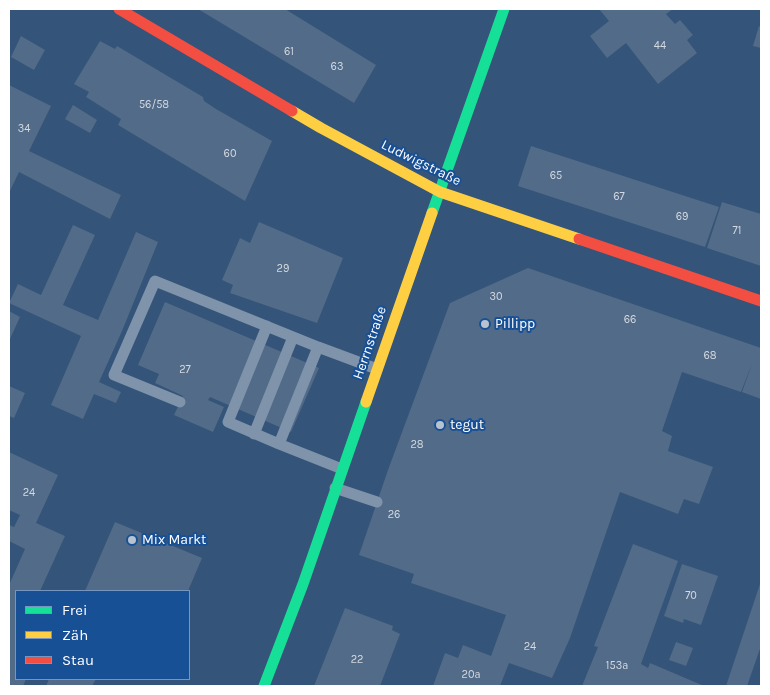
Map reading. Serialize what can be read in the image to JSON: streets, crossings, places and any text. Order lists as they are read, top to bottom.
{
  "streets": {
    "street": ["Ludwigstraße", "Herrnstraße"]
  },
  "crossings": [
    ["Ludwigstraße", "Herrnstraße"]
  ],
  "places": ["Pillipp", "tegut", "Mix Markt"],
  "house_numbers": [
    "44",
    "61",
    "63",
    "56/58",
    "34",
    "60",
    "65",
    "67",
    "69",
    "71",
    "29",
    "30",
    "66",
    "68",
    "27",
    "28",
    "24",
    "26",
    "70",
    "24",
    "22",
    "153a",
    "20a"
  ],
  "legend": ["Frei", "Zäh", "Stau"]
}
